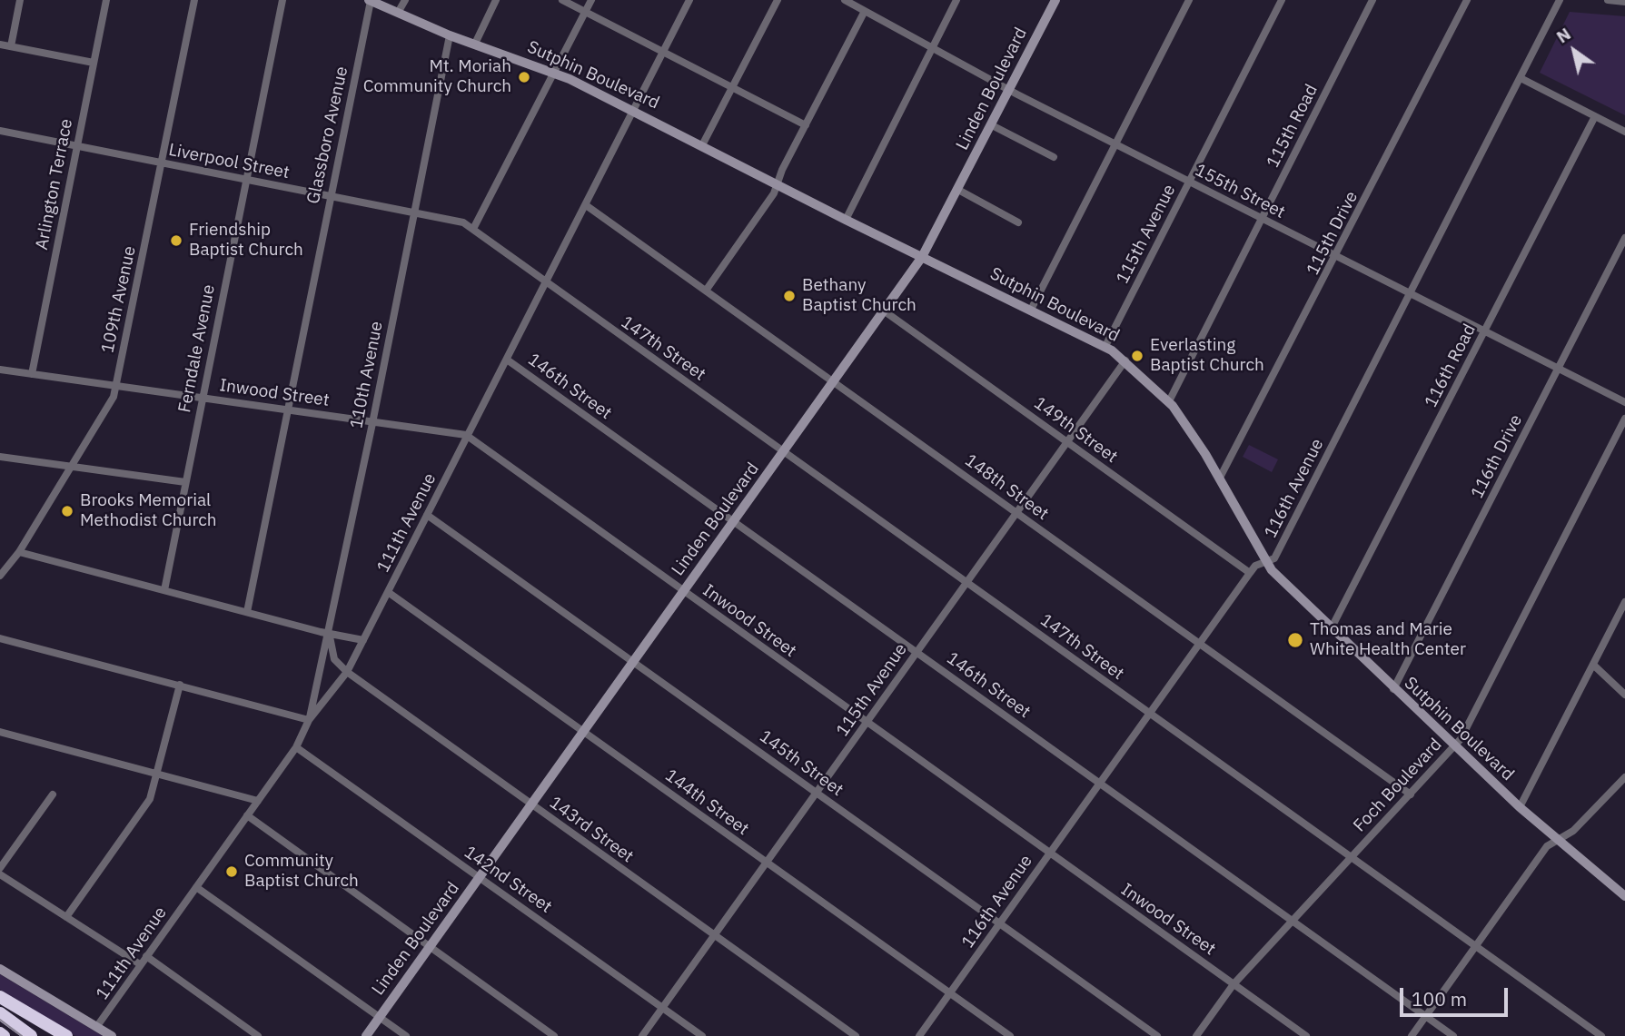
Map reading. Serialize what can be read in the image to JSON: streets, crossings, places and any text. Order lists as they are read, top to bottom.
{
  "streets": {
    "main road": ["Sutphin Boulevard", "Linden Boulevard"],
    "street": [
      "115th Road",
      "Glassboro Avenue",
      "Liverpool Street",
      "Arlington Terrace",
      "155th Street",
      "115th Drive",
      "115th Avenue",
      "109th Avenue",
      "Ferndale Avenue",
      "147th Street",
      "116th Road",
      "110th Avenue",
      "146th Street",
      "Inwood Street",
      "149th Street",
      "116th Drive",
      "148th Street",
      "116th Avenue",
      "111th Avenue",
      "145th Street",
      "Foch Boulevard",
      "144th Street",
      "143rd Street",
      "142nd Street"
    ]
  },
  "crossings": [
    ["Sutphin Boulevard", "Linden Boulevard"],
    ["Sutphin Boulevard", "115th Road"],
    ["Sutphin Boulevard", "Glassboro Avenue"],
    ["Sutphin Boulevard", "115th Drive"],
    ["Sutphin Boulevard", "115th Avenue"],
    ["Sutphin Boulevard", "116th Road"],
    ["Sutphin Boulevard", "110th Avenue"],
    ["Sutphin Boulevard", "116th Drive"],
    ["Sutphin Boulevard", "116th Avenue"],
    ["Sutphin Boulevard", "111th Avenue"],
    ["Sutphin Boulevard", "Foch Boulevard"],
    ["Linden Boulevard", "155th Street"],
    ["Linden Boulevard", "147th Street"],
    ["Linden Boulevard", "146th Street"],
    ["Linden Boulevard", "Inwood Street"],
    ["Linden Boulevard", "149th Street"],
    ["Linden Boulevard", "148th Street"],
    ["Linden Boulevard", "145th Street"],
    ["Linden Boulevard", "144th Street"],
    ["Linden Boulevard", "143rd Street"],
    ["Linden Boulevard", "142nd Street"],
    ["115th Road", "155th Street"],
    ["Glassboro Avenue", "Liverpool Street"],
    ["Glassboro Avenue", "Inwood Street"],
    ["Liverpool Street", "Arlington Terrace"],
    ["Liverpool Street", "109th Avenue"],
    ["Liverpool Street", "Ferndale Avenue"],
    ["Liverpool Street", "147th Street"],
    ["Liverpool Street", "110th Avenue"],
    ["Liverpool Street", "111th Avenue"],
    ["Arlington Terrace", "Inwood Street"],
    ["155th Street", "115th Drive"],
    ["155th Street", "115th Avenue"],
    ["155th Street", "116th Road"],
    ["155th Street", "116th Drive"],
    ["155th Street", "116th Avenue"],
    ["115th Avenue", "147th Street"],
    ["115th Avenue", "146th Street"],
    ["115th Avenue", "Inwood Street"],
    ["115th Avenue", "149th Street"],
    ["115th Avenue", "148th Street"],
    ["115th Avenue", "145th Street"],
    ["115th Avenue", "144th Street"],
    ["115th Avenue", "143rd Street"],
    ["115th Avenue", "142nd Street"],
    ["109th Avenue", "Inwood Street"],
    ["Ferndale Avenue", "Inwood Street"],
    ["147th Street", "116th Avenue"],
    ["147th Street", "111th Avenue"],
    ["147th Street", "Foch Boulevard"],
    ["110th Avenue", "Inwood Street"],
    ["110th Avenue", "111th Avenue"],
    ["110th Avenue", "143rd Street"],
    ["146th Street", "116th Avenue"],
    ["146th Street", "111th Avenue"],
    ["146th Street", "Foch Boulevard"],
    ["Inwood Street", "116th Avenue"],
    ["Inwood Street", "111th Avenue"],
    ["Inwood Street", "Foch Boulevard"],
    ["149th Street", "116th Avenue"],
    ["148th Street", "116th Avenue"],
    ["148th Street", "111th Avenue"],
    ["148th Street", "Foch Boulevard"],
    ["116th Avenue", "145th Street"],
    ["116th Avenue", "144th Street"],
    ["111th Avenue", "145th Street"],
    ["111th Avenue", "144th Street"],
    ["111th Avenue", "143rd Street"],
    ["111th Avenue", "142nd Street"]
  ],
  "places": [
    "Mt. Moriah Community Church",
    "Friendship Baptist Church",
    "Bethany Baptist Church",
    "Everlasting Baptist Church",
    "Brooks Memorial Methodist Church",
    "Thomas and Marie White Health Center",
    "Community Baptist Church"
  ],
  "scale_bar": "100 m",
  "north": "top left"
}
